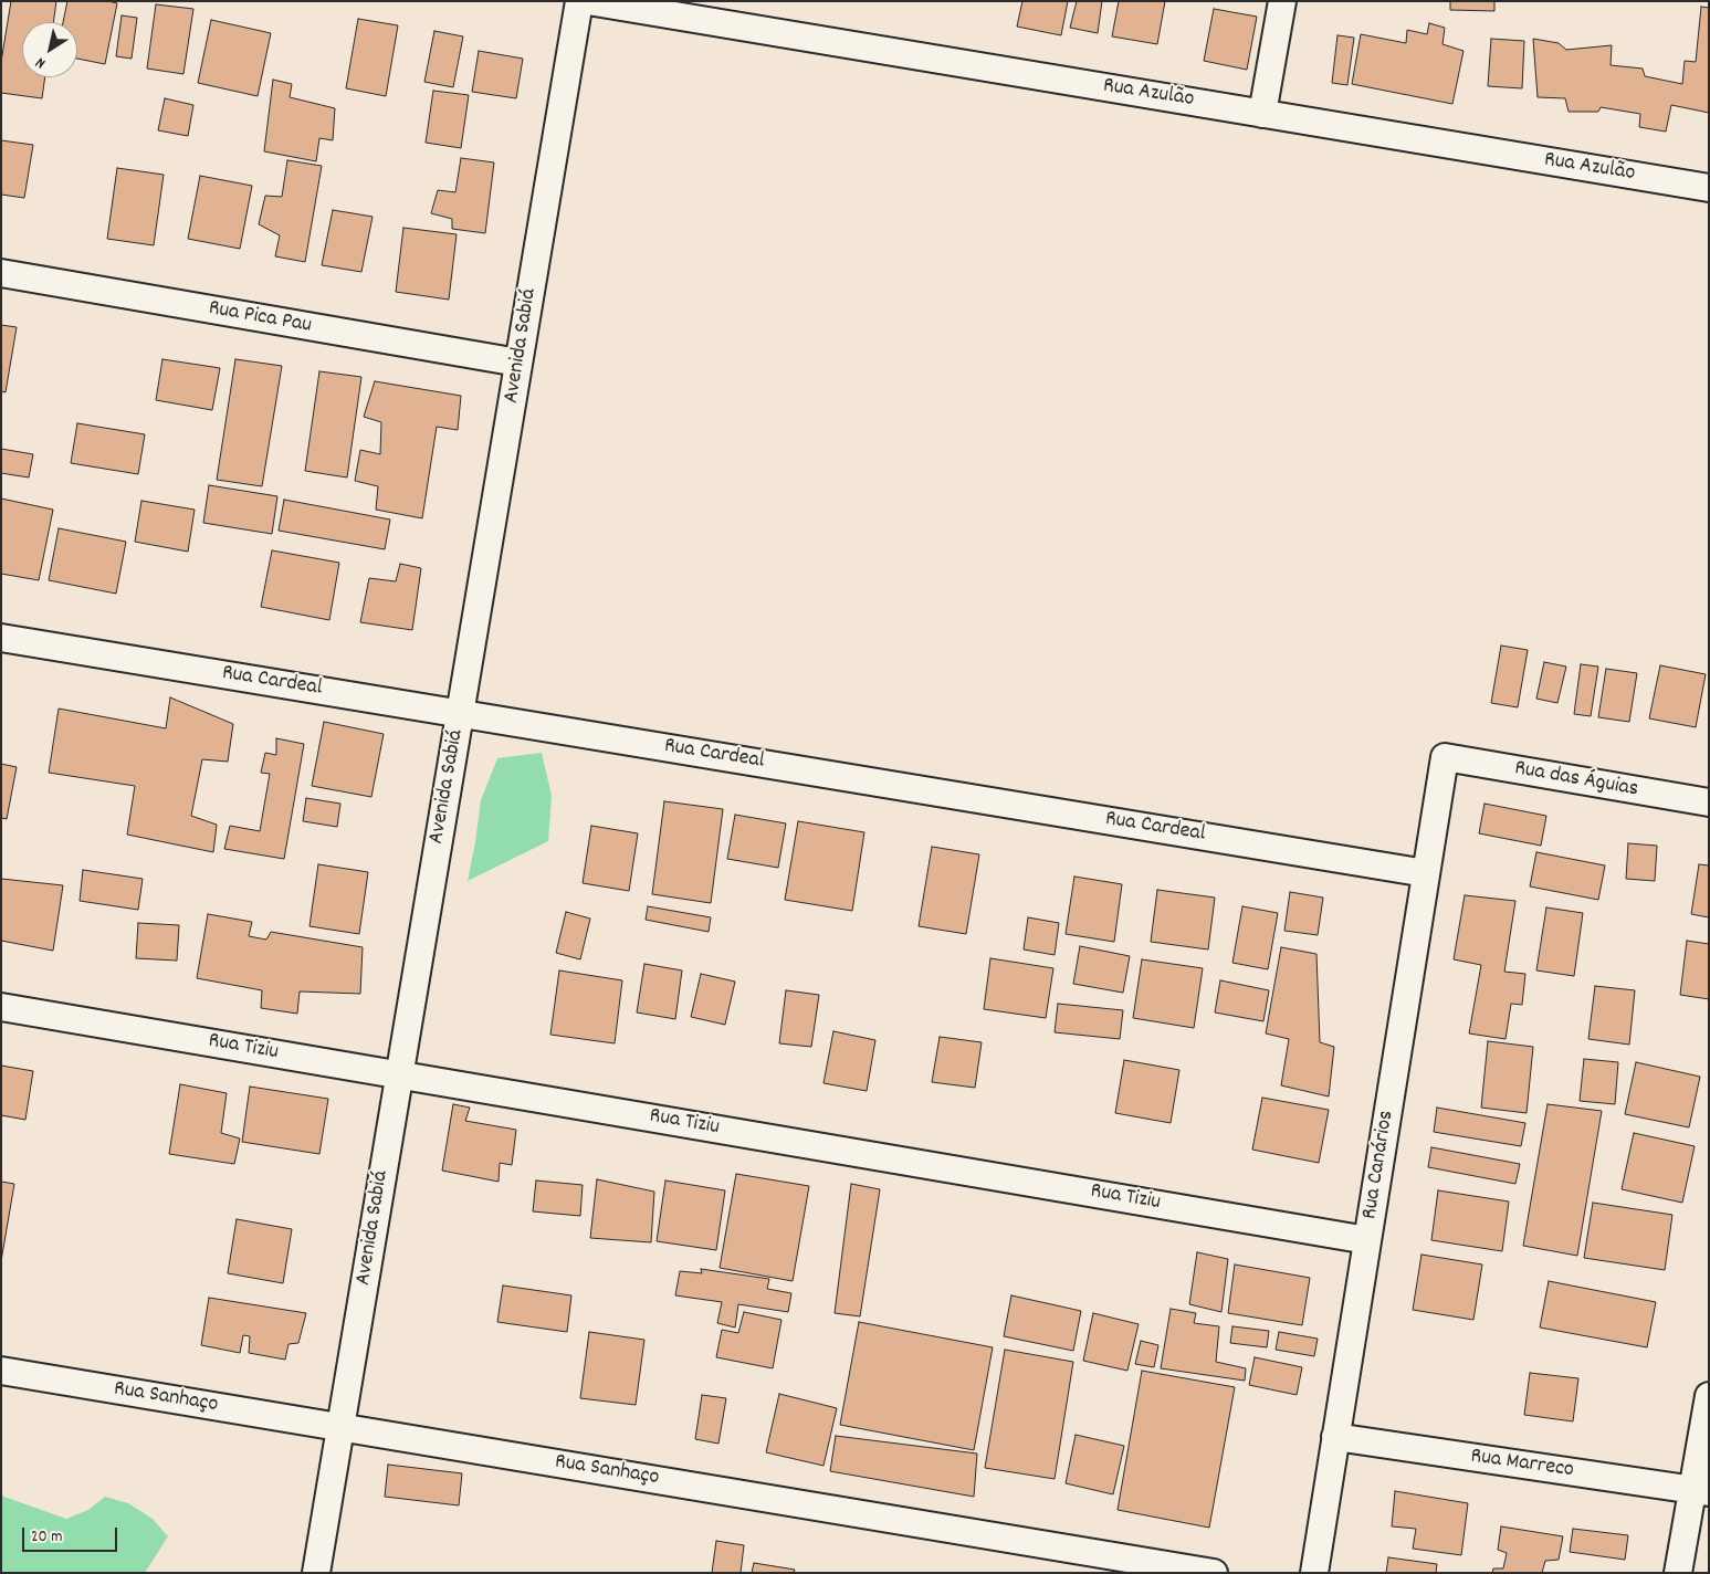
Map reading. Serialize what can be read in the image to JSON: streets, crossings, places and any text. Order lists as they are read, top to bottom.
{
  "streets": {
    "street": [
      "Rua Azulão",
      "Rua Pica Pau",
      "Avenida Sabiá",
      "Rua Cardeal",
      "Rua das Águias",
      "Rua Tiziu",
      "Rua Canários",
      "Rua Sanhaço",
      "Rua Marreco"
    ]
  },
  "crossings": [
    ["Rua Pica Pau", "Avenida Sabiá"],
    ["Avenida Sabiá", "Rua Cardeal"],
    ["Avenida Sabiá", "Rua Tiziu"],
    ["Avenida Sabiá", "Rua Sanhaço"],
    ["Rua Cardeal", "Rua Canários"],
    ["Rua das Águias", "Rua Canários"],
    ["Rua Tiziu", "Rua Canários"],
    ["Rua Canários", "Rua Marreco"]
  ],
  "scale_bar": "20 m",
  "north": "bottom left"
}
